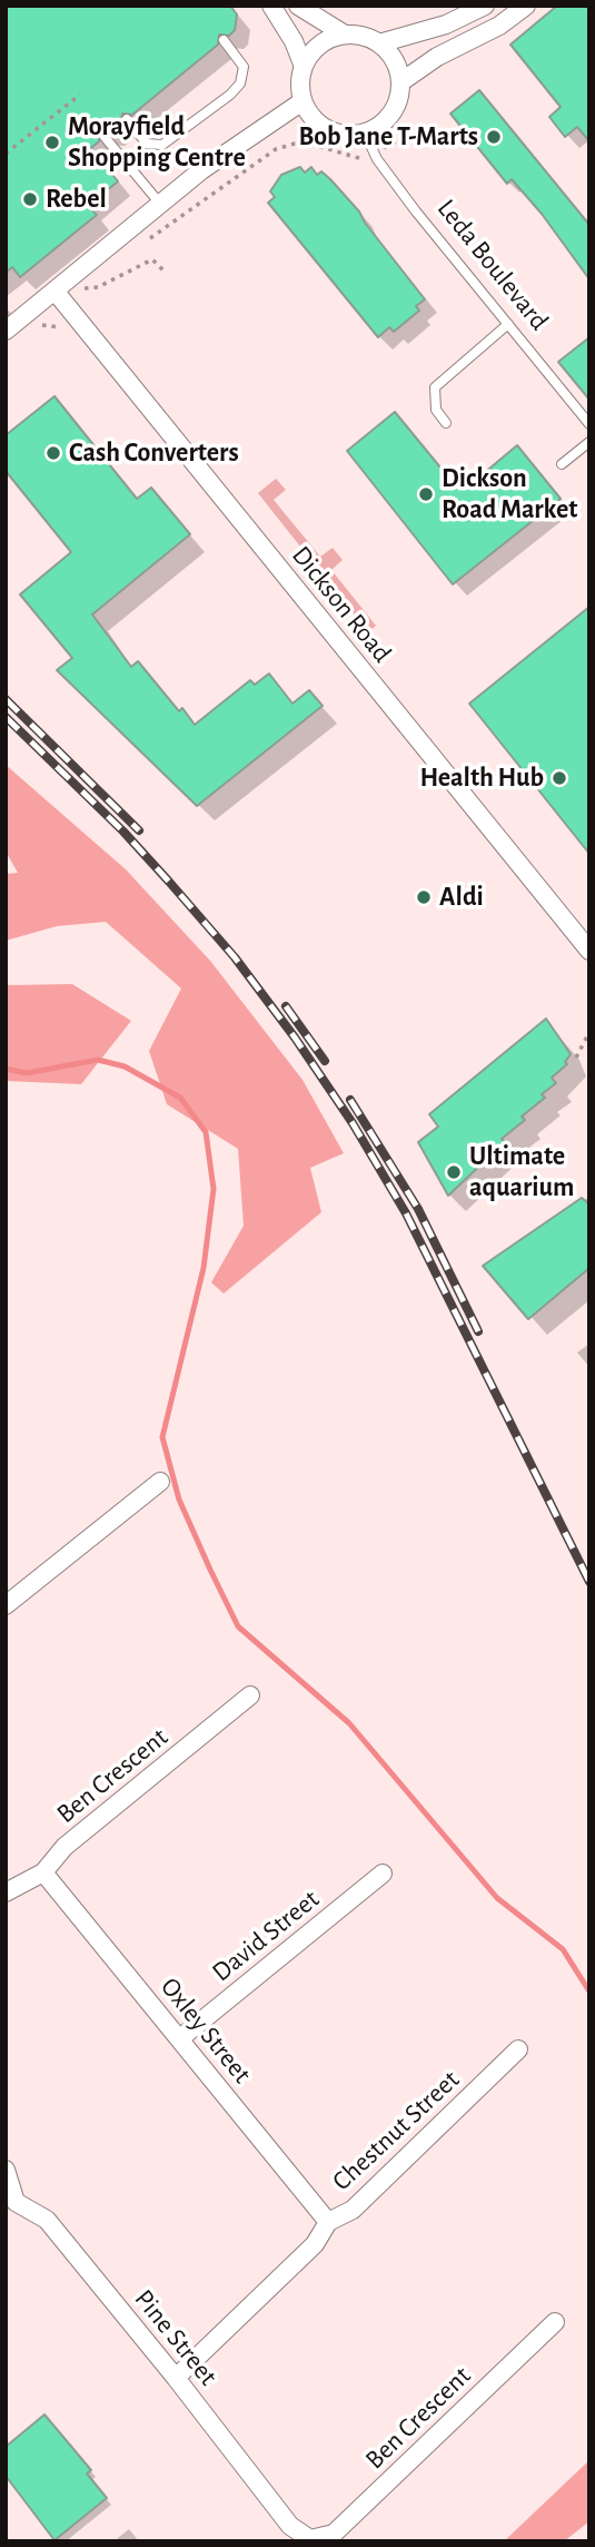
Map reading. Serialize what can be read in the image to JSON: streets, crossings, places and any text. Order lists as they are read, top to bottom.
{
  "streets": {
    "street": [
      "Dickson Road",
      "Ben Crescent",
      "David Street",
      "Oxley Street",
      "Chestnut Street",
      "Pine Street"
    ],
    "lane": ["Leda Boulevard"]
  },
  "crossings": [
    ["Ben Crescent", "Oxley Street"],
    ["Ben Crescent", "Pine Street"],
    ["David Street", "Oxley Street"],
    ["Oxley Street", "Chestnut Street"],
    ["Chestnut Street", "Pine Street"]
  ],
  "places": [
    "Bob Jane T-Marts",
    "Morayfield Shopping Centre",
    "Rebel",
    "Cash Converters",
    "Dickson Road Market",
    "Health Hub",
    "Aldi",
    "Ultimate aquarium"
  ]
}
